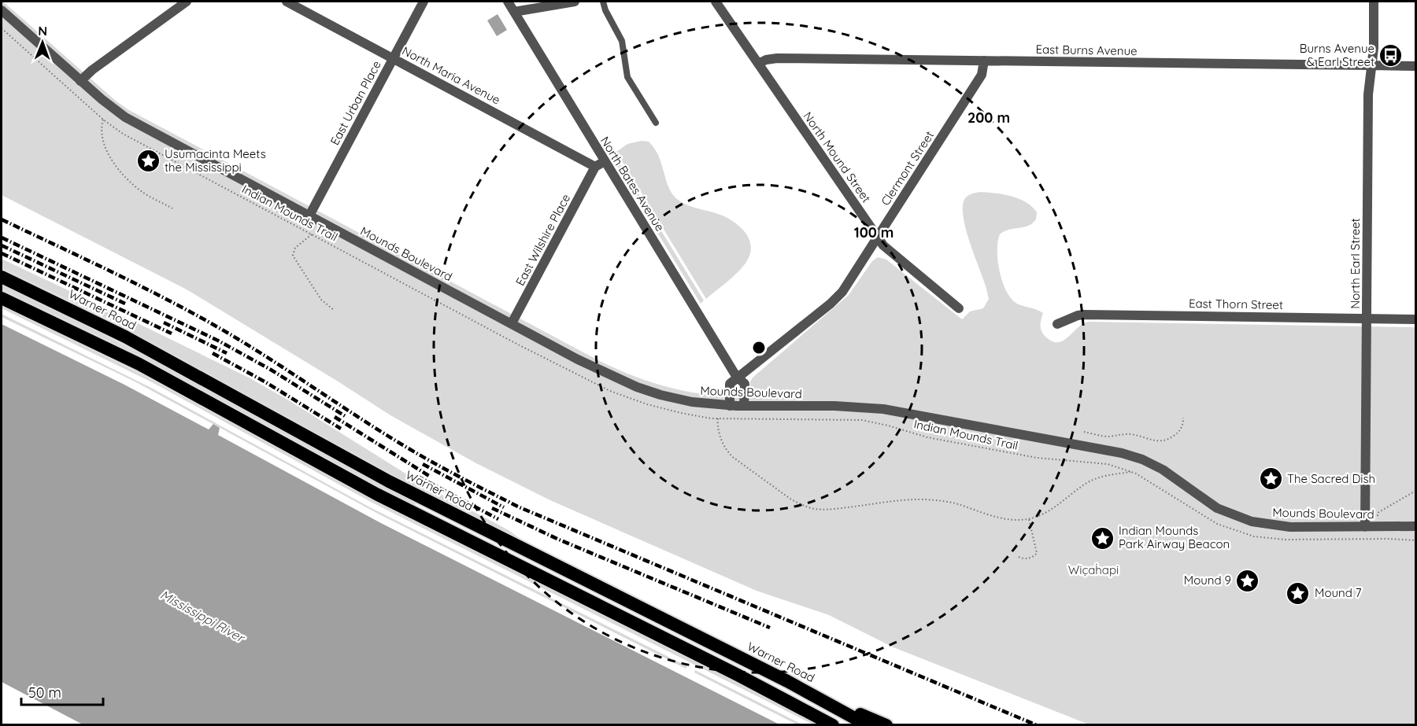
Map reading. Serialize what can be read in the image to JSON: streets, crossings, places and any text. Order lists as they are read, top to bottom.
{
  "streets": {
    "highway": ["Warner Road"],
    "street": [
      "East Burns Avenue",
      "North Maria Avenue",
      "East Urban Place",
      "North Mound Street",
      "Clermont Street",
      "North Bates Avenue",
      "East Wilshire Place",
      "Mounds Boulevard",
      "North Earl Street",
      "East Thorn Street"
    ],
    "path": ["Indian Mounds Trail"]
  },
  "crossings": [
    ["East Burns Avenue", "North Mound Street"],
    ["East Burns Avenue", "Clermont Street"],
    ["East Burns Avenue", "North Earl Street"],
    ["North Maria Avenue", "East Urban Place"],
    ["North Maria Avenue", "East Wilshire Place"],
    ["East Urban Place", "Mounds Boulevard"],
    ["North Mound Street", "Clermont Street"],
    ["Clermont Street", "North Bates Avenue"],
    ["Clermont Street", "Mounds Boulevard"],
    ["East Wilshire Place", "Mounds Boulevard"],
    ["Mounds Boulevard", "North Earl Street"],
    ["North Earl Street", "East Thorn Street"]
  ],
  "water": ["Mississippi River"],
  "parks": ["Wic̣aḣapi"],
  "places": {
    "bus stop": ["Burns Avenue & Earl Street"],
    "place": [
      "Usumacinta Meets the Mississippi",
      "The Sacred Dish",
      "Indian Mounds Park Airway Beacon",
      "Mound 9",
      "Mound 7"
    ]
  },
  "scale_bar": "50 m",
  "north": "top",
  "rings": ["200 m", "100 m"]
}
